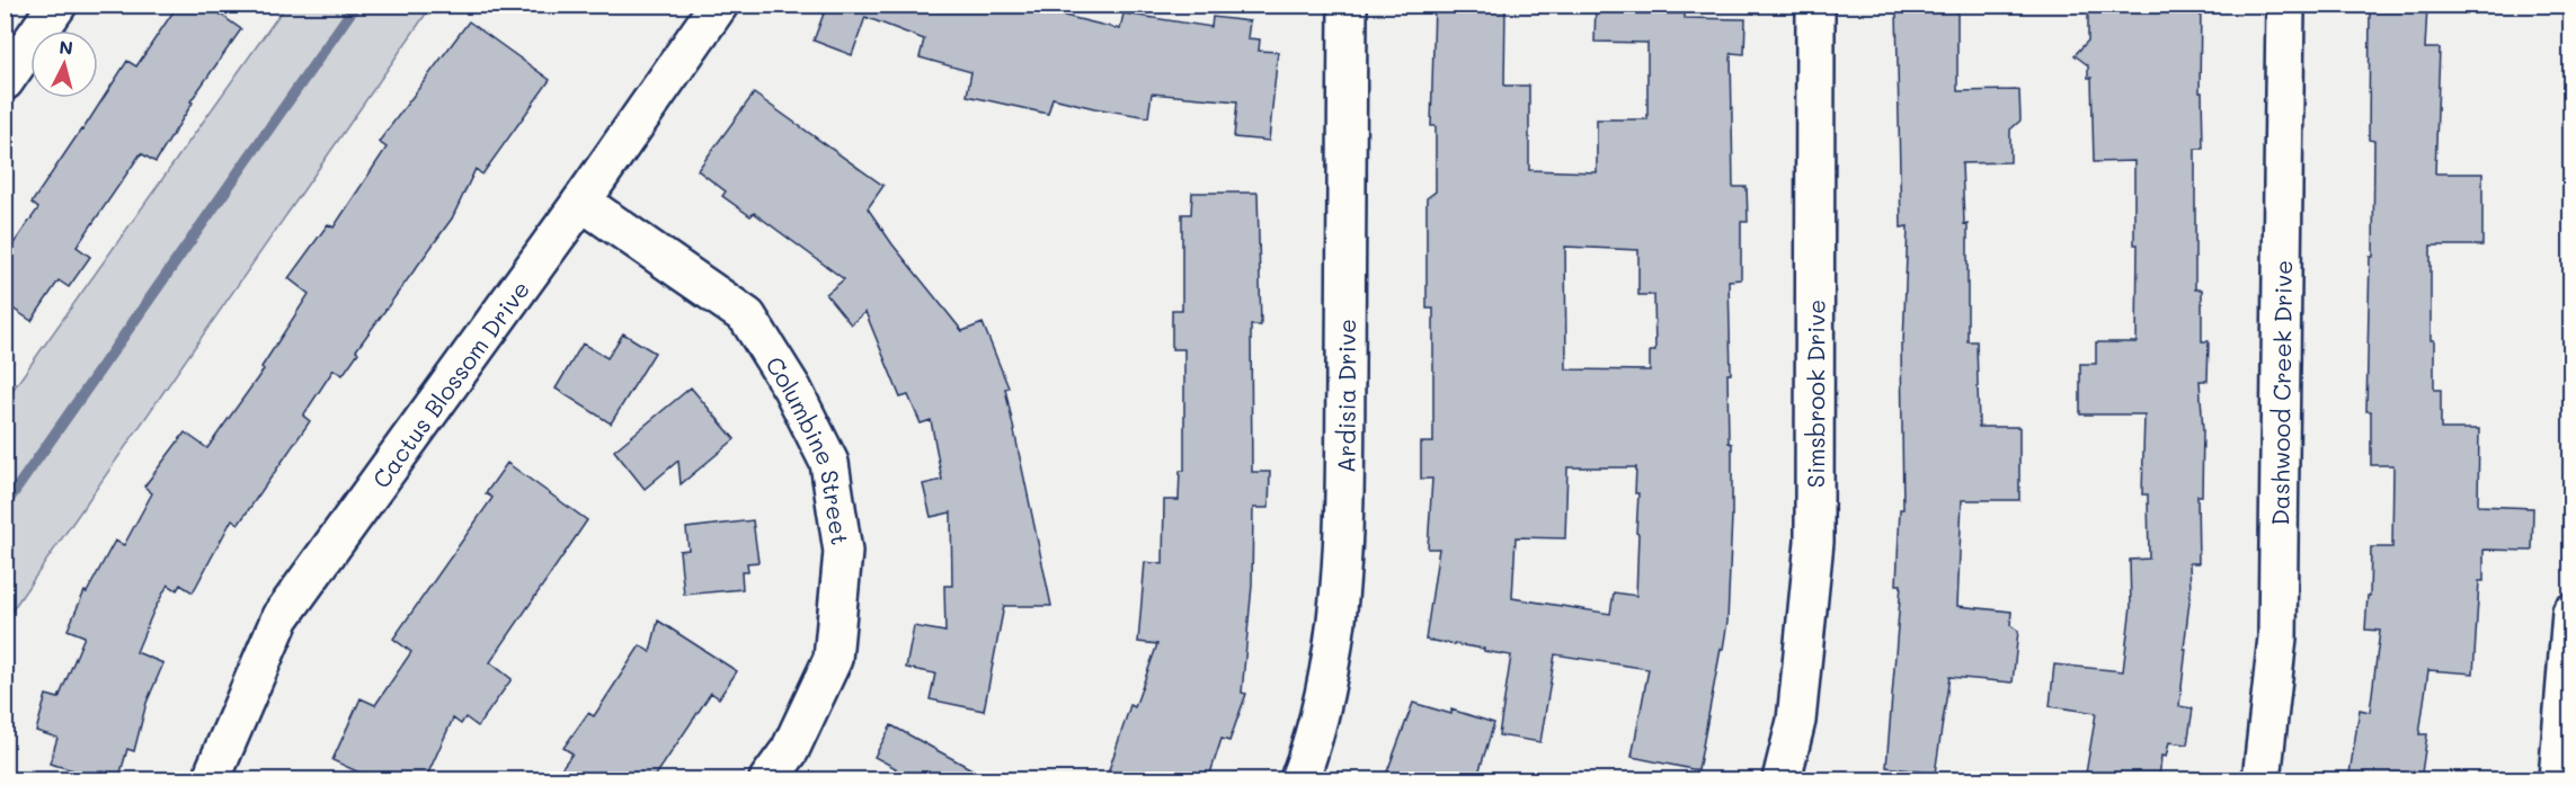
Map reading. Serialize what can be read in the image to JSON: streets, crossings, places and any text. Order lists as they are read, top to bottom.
{
  "streets": {
    "street": [
      "Cactus Blossom Drive",
      "Dashwood Creek Drive",
      "Simsbrook Drive",
      "Ardisia Drive",
      "Columbine Street"
    ]
  },
  "crossings": [
    ["Cactus Blossom Drive", "Columbine Street"]
  ],
  "north": "top"
}
